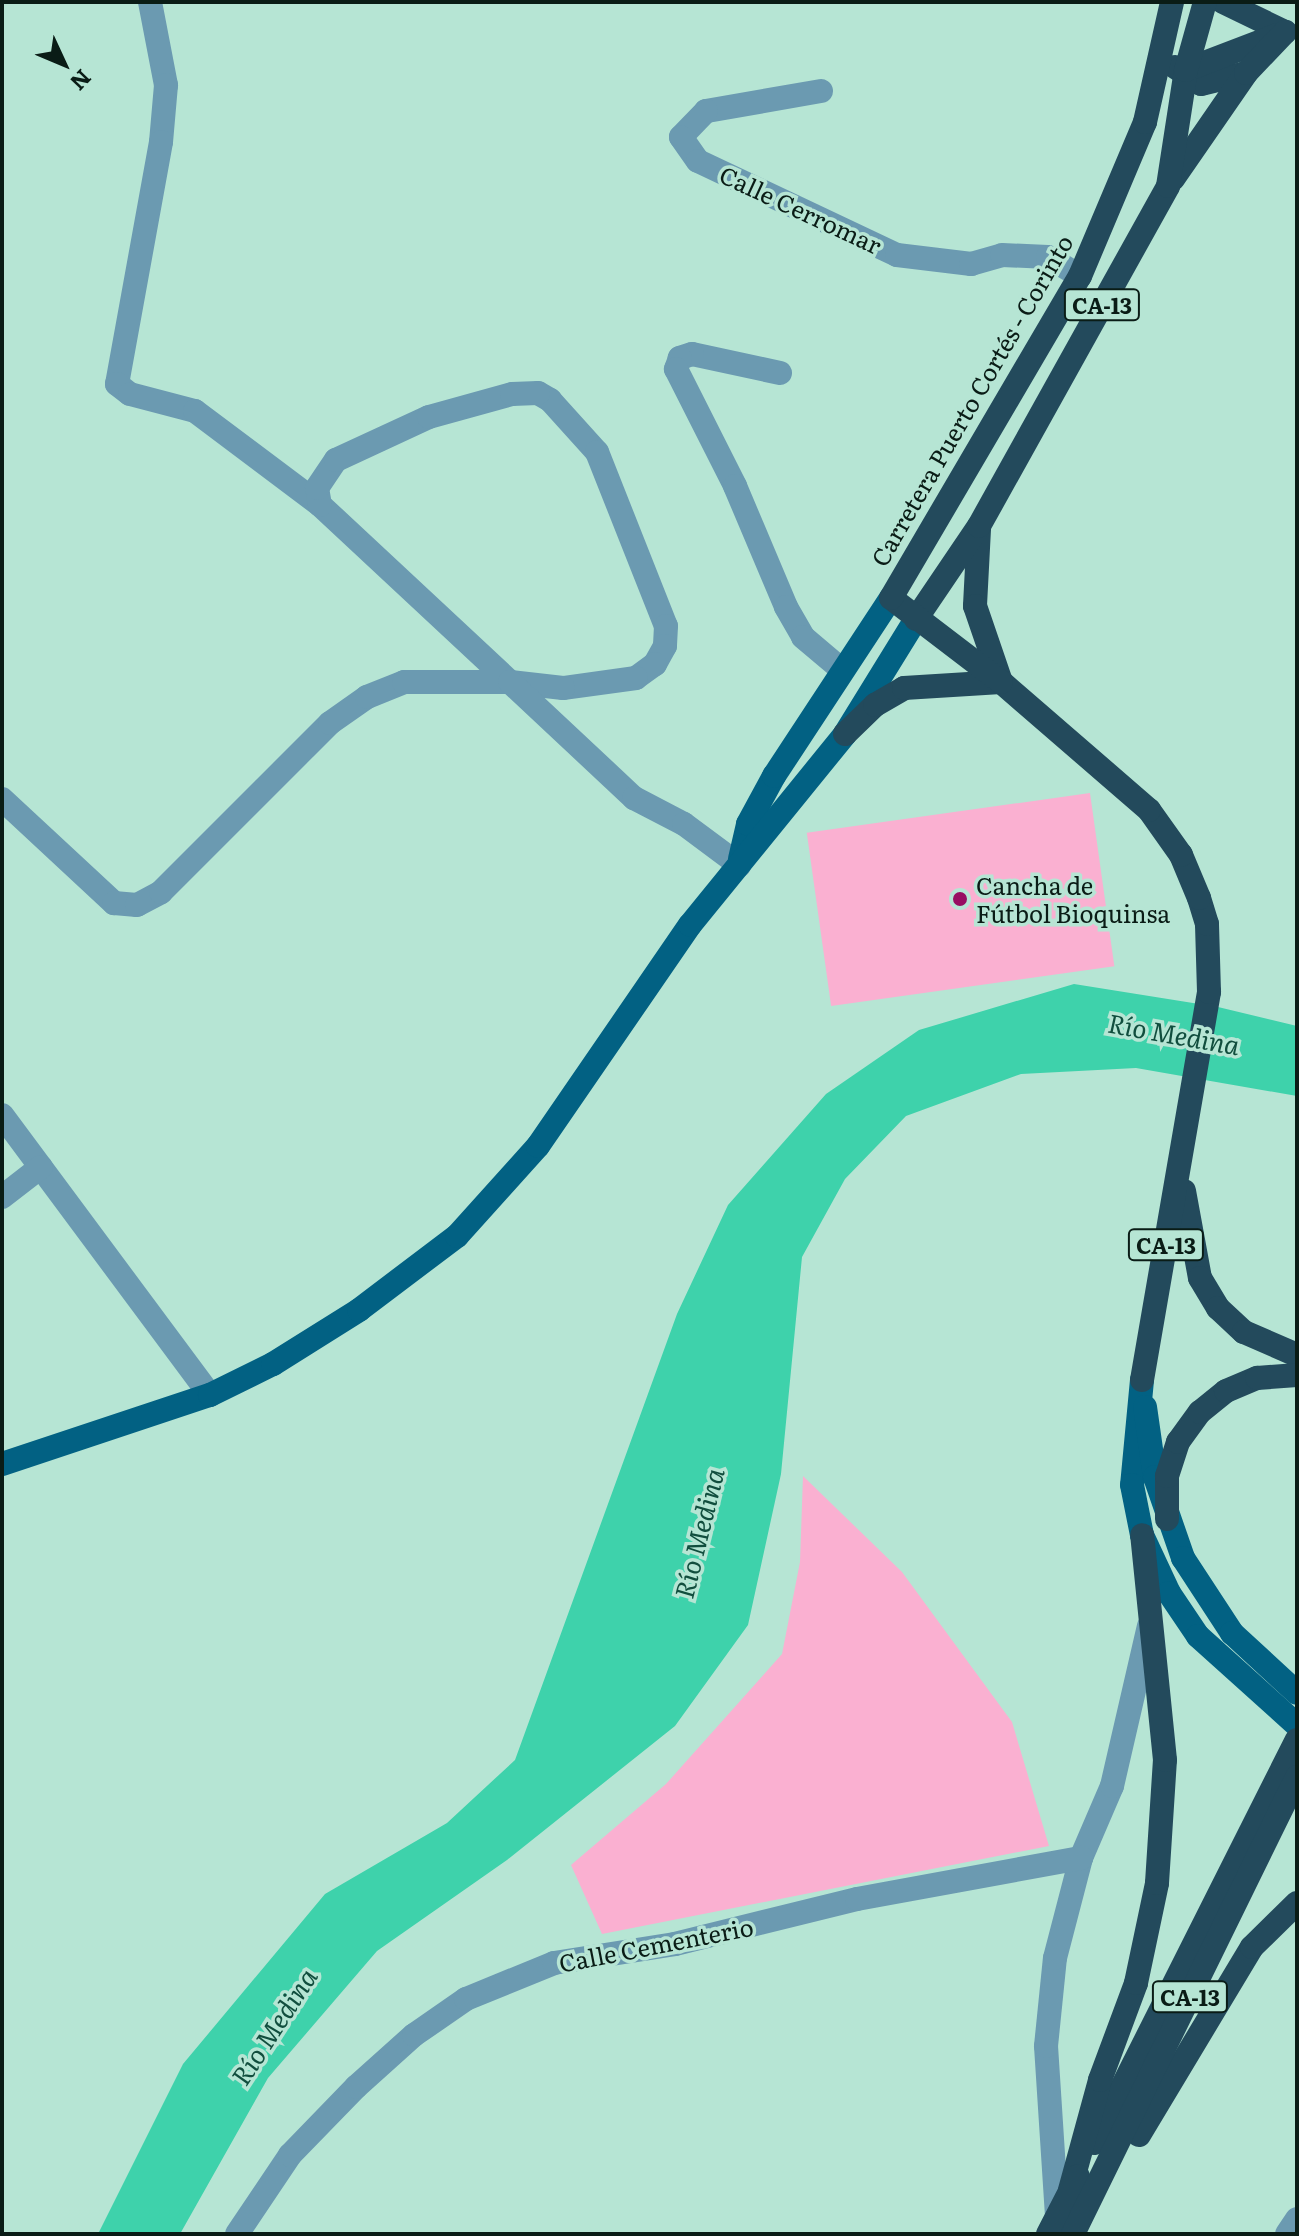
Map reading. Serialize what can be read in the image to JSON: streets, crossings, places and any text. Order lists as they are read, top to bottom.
{
  "streets": {
    "highway": ["CA-13", "Carretera Puerto Cortés - Corinto"],
    "street": ["Calle Cerromar", "Calle Cementerio"]
  },
  "crossings": [
    ["Calle Cerromar", "Carretera Puerto Cortés - Corinto"],
    ["CA-13", "Carretera Puerto Cortés - Corinto"]
  ],
  "water": ["Río Medina"],
  "places": ["Cancha de Fútbol Bioquinsa"],
  "north": "bottom right"
}
